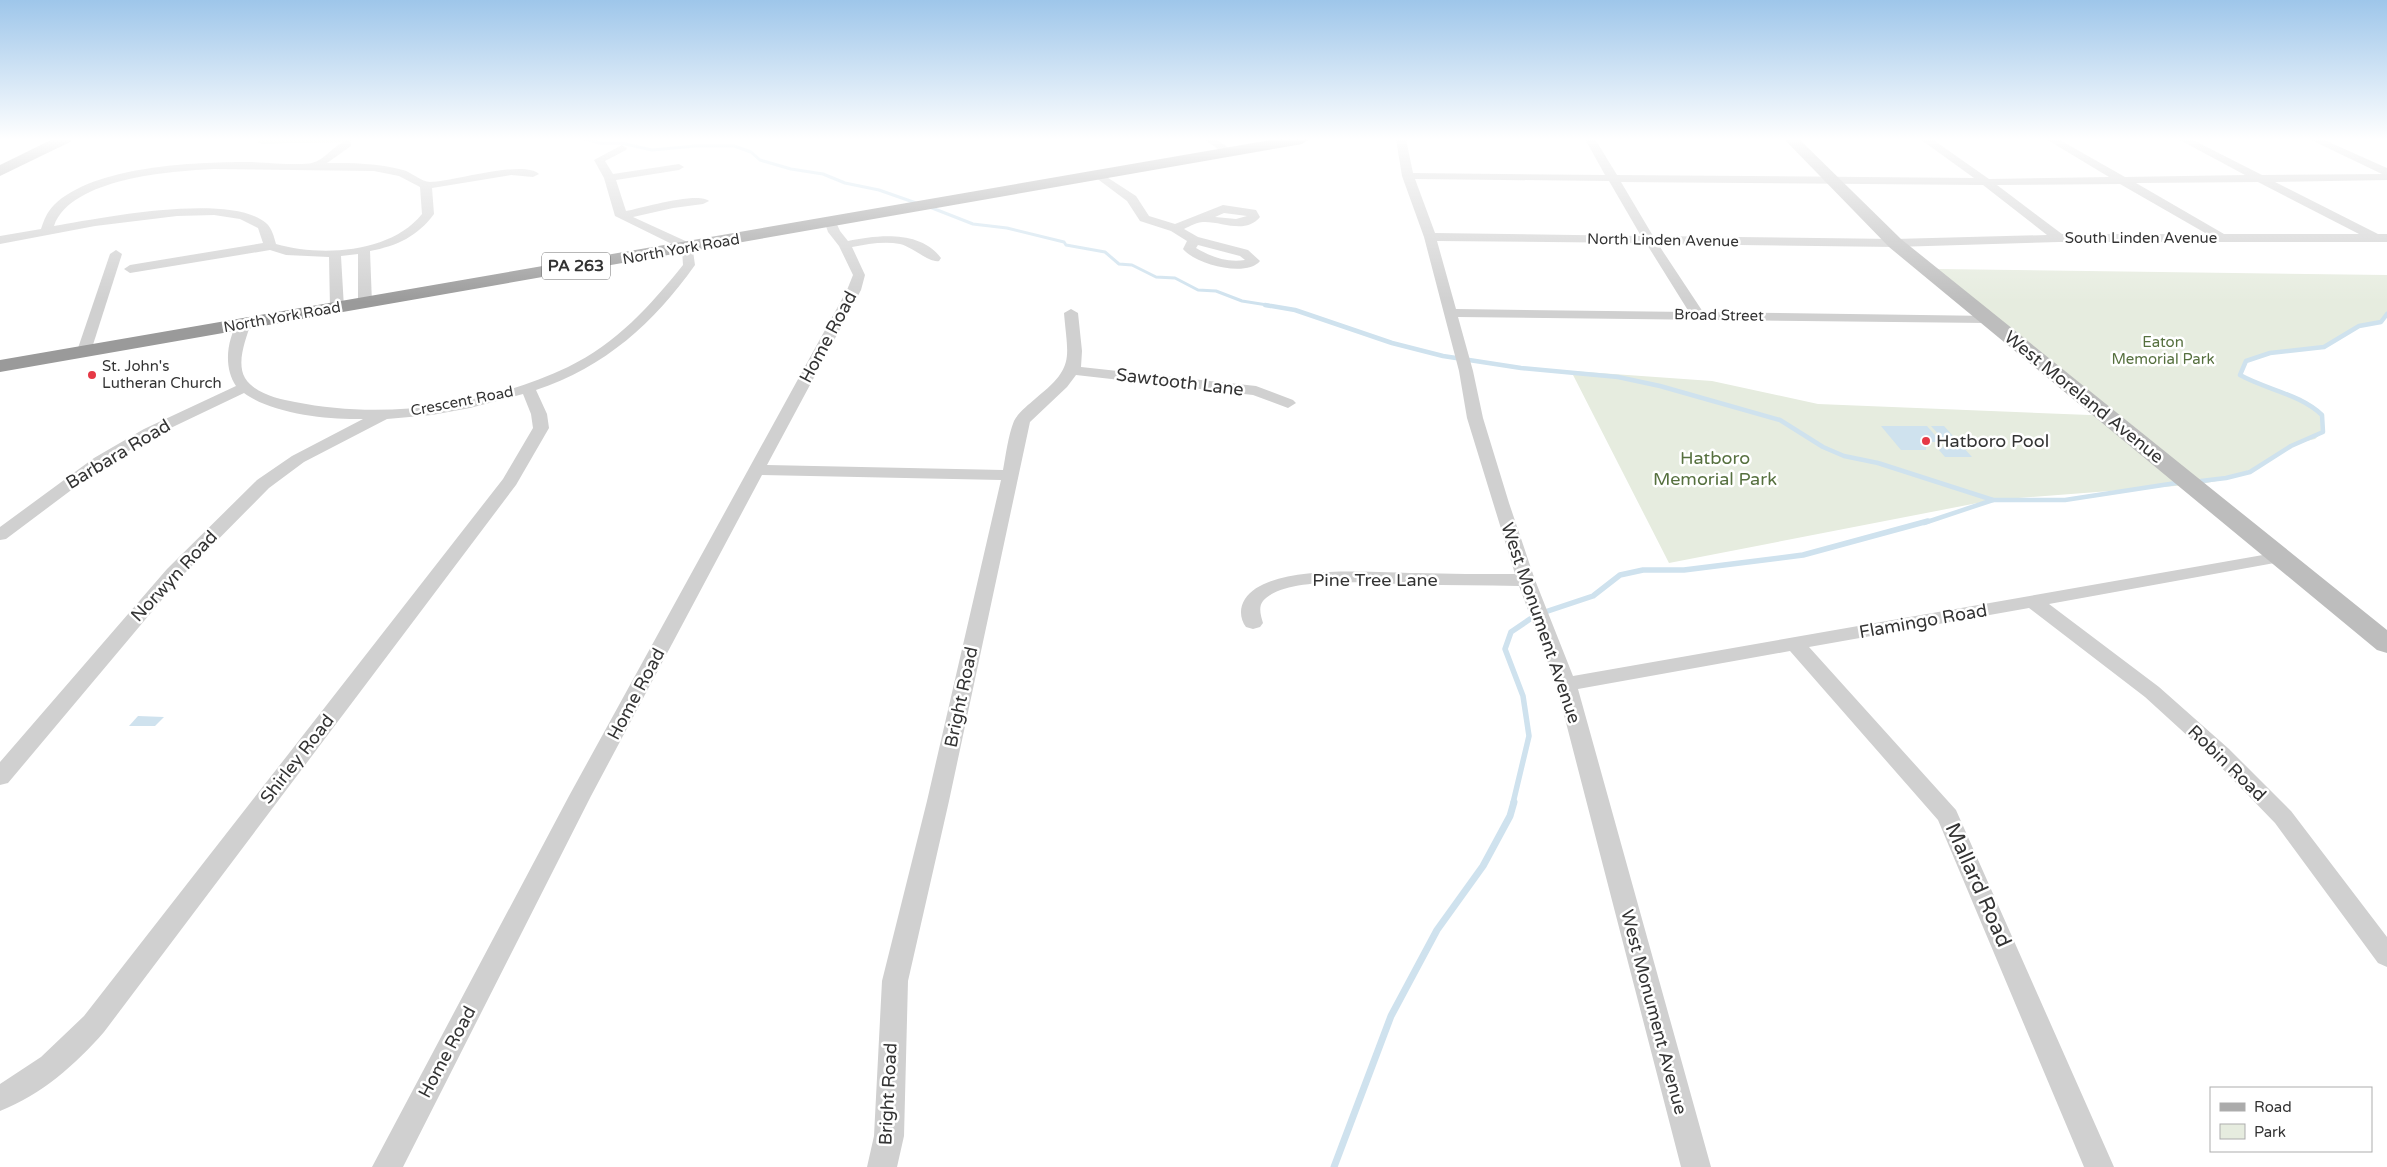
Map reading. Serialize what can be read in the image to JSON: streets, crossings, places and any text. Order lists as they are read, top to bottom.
{
  "streets": {
    "highway": ["North York Road", "PA 263"],
    "street": [
      "South Linden Avenue",
      "North Linden Avenue",
      "Broad Street",
      "Home Road",
      "Sawtooth Lane",
      "West Moreland Avenue",
      "Crescent Road",
      "Barbara Road",
      "Norwyn Road",
      "Pine Tree Lane",
      "Flamingo Road",
      "West Monument Avenue",
      "Bright Road",
      "Shirley Road",
      "Robin Road",
      "Mallard Road"
    ]
  },
  "crossings": [
    ["South Linden Avenue", "North Linden Avenue"],
    ["South Linden Avenue", "West Moreland Avenue"],
    ["North Linden Avenue", "West Moreland Avenue"],
    ["North Linden Avenue", "West Monument Avenue"],
    ["North York Road", "Home Road"],
    ["North York Road", "Crescent Road"],
    ["Broad Street", "West Moreland Avenue"],
    ["Broad Street", "West Monument Avenue"],
    ["Sawtooth Lane", "Bright Road"],
    ["West Moreland Avenue", "Flamingo Road"],
    ["Crescent Road", "Barbara Road"],
    ["Crescent Road", "Norwyn Road"],
    ["Crescent Road", "Shirley Road"],
    ["Pine Tree Lane", "West Monument Avenue"],
    ["Flamingo Road", "West Monument Avenue"],
    ["Flamingo Road", "Robin Road"],
    ["Flamingo Road", "Mallard Road"]
  ],
  "parks": ["Eaton Memorial Park", "Hatboro Memorial Park"],
  "places": ["St. John's Lutheran Church", "Hatboro Pool"],
  "legend": ["Road", "Park"]
}
